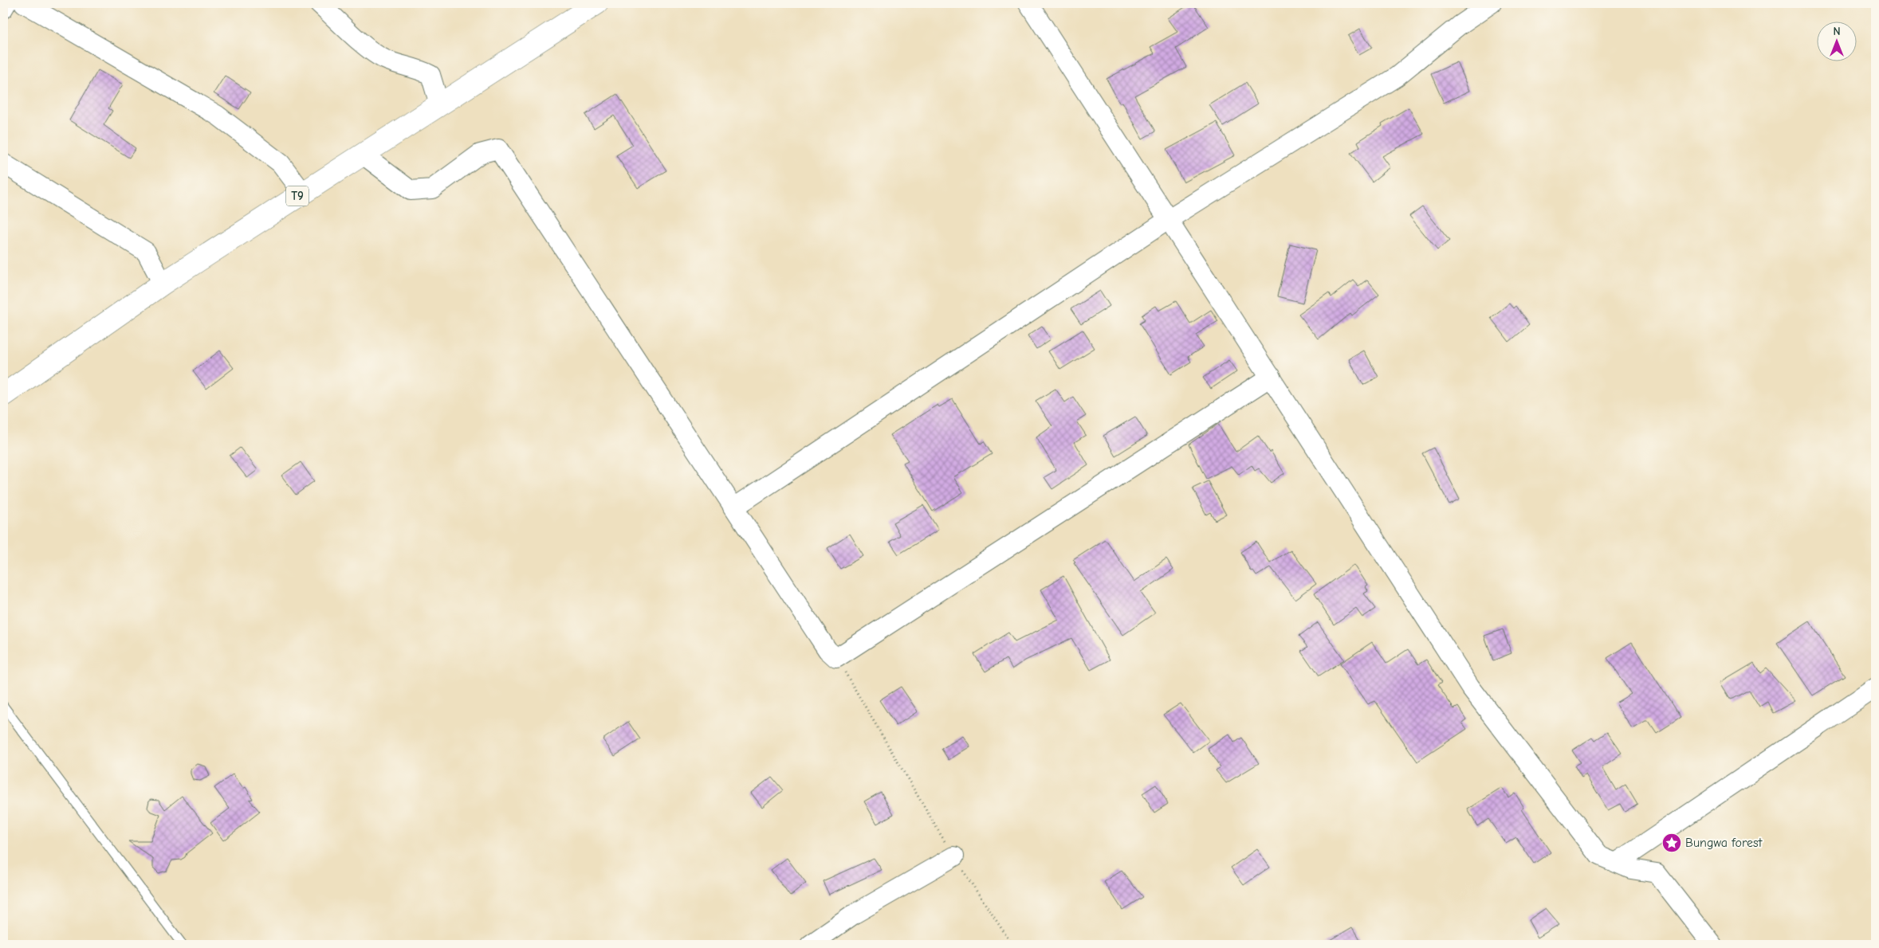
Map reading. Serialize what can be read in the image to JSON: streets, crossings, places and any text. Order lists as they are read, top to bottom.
{
  "streets": {
    "highway": ["T9"]
  },
  "places": {
    "place": ["Bungwa forest"]
  },
  "north": "top"
}
